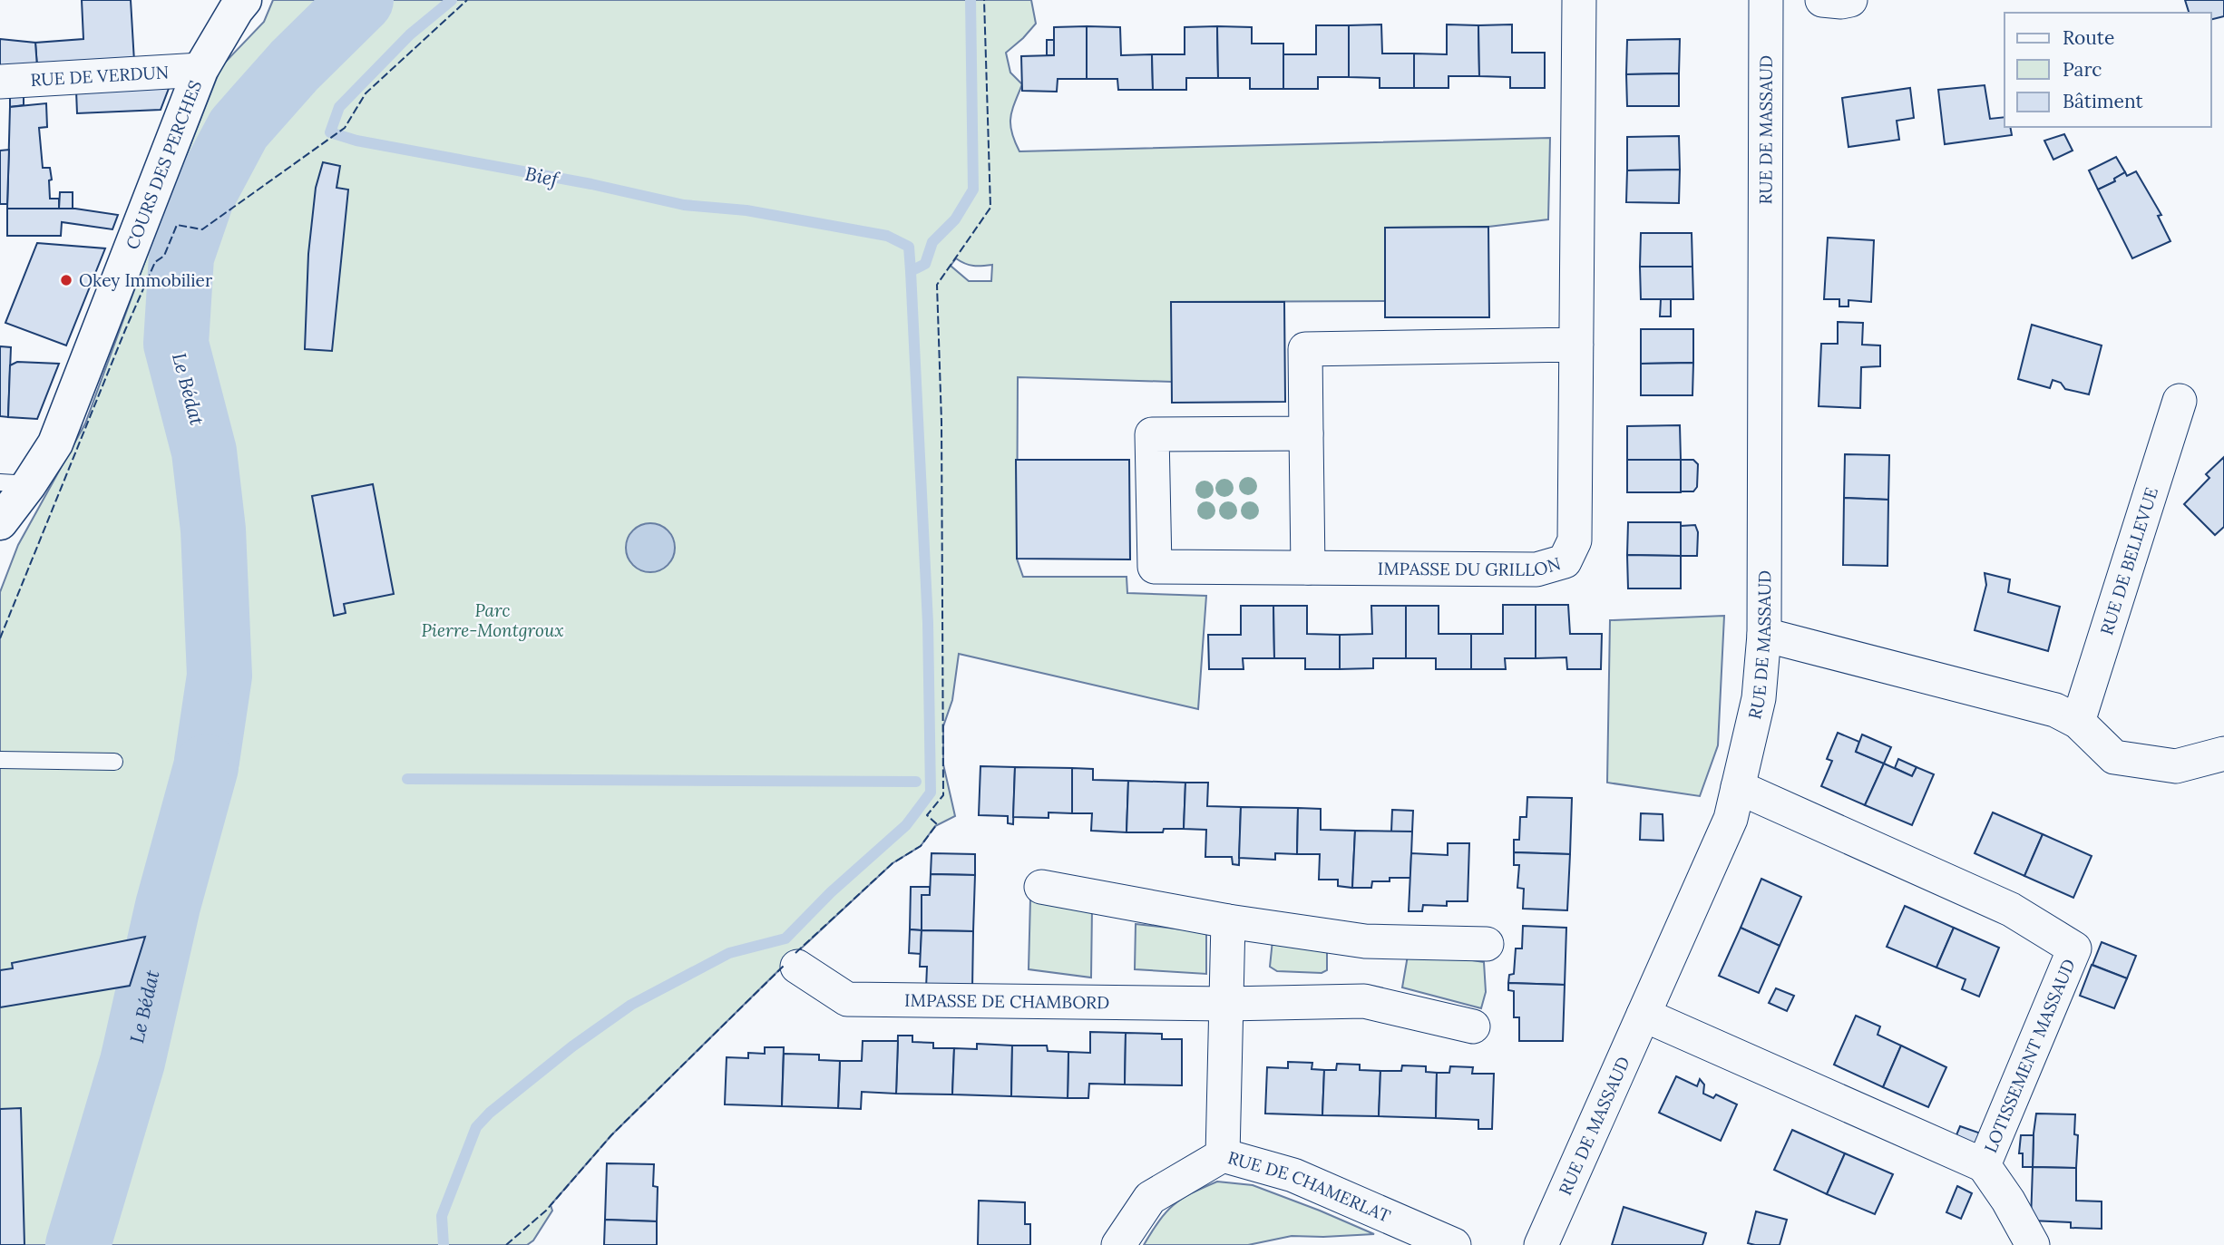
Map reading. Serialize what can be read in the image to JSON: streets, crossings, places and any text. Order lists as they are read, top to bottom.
{
  "streets": {
    "street": [
      "RUE DE VERDUN",
      "RUE DE MASSAUD",
      "COURS DES PERCHES",
      "RUE DE BELLEVUE",
      "IMPASSE DU GRILLON",
      "IMPASSE DE CHAMBORD",
      "LOTISSEMENT MASSAUD",
      "RUE DE CHAMERLAT"
    ]
  },
  "crossings": [
    ["RUE DE VERDUN", "COURS DES PERCHES"],
    ["RUE DE MASSAUD", "LOTISSEMENT MASSAUD"]
  ],
  "water": ["Bief", "Le Bédat"],
  "parks": ["Parc Pierre-Montgroux"],
  "places": ["Okey Immobilier"],
  "legend": ["Route", "Parc", "Bâtiment"]
}
